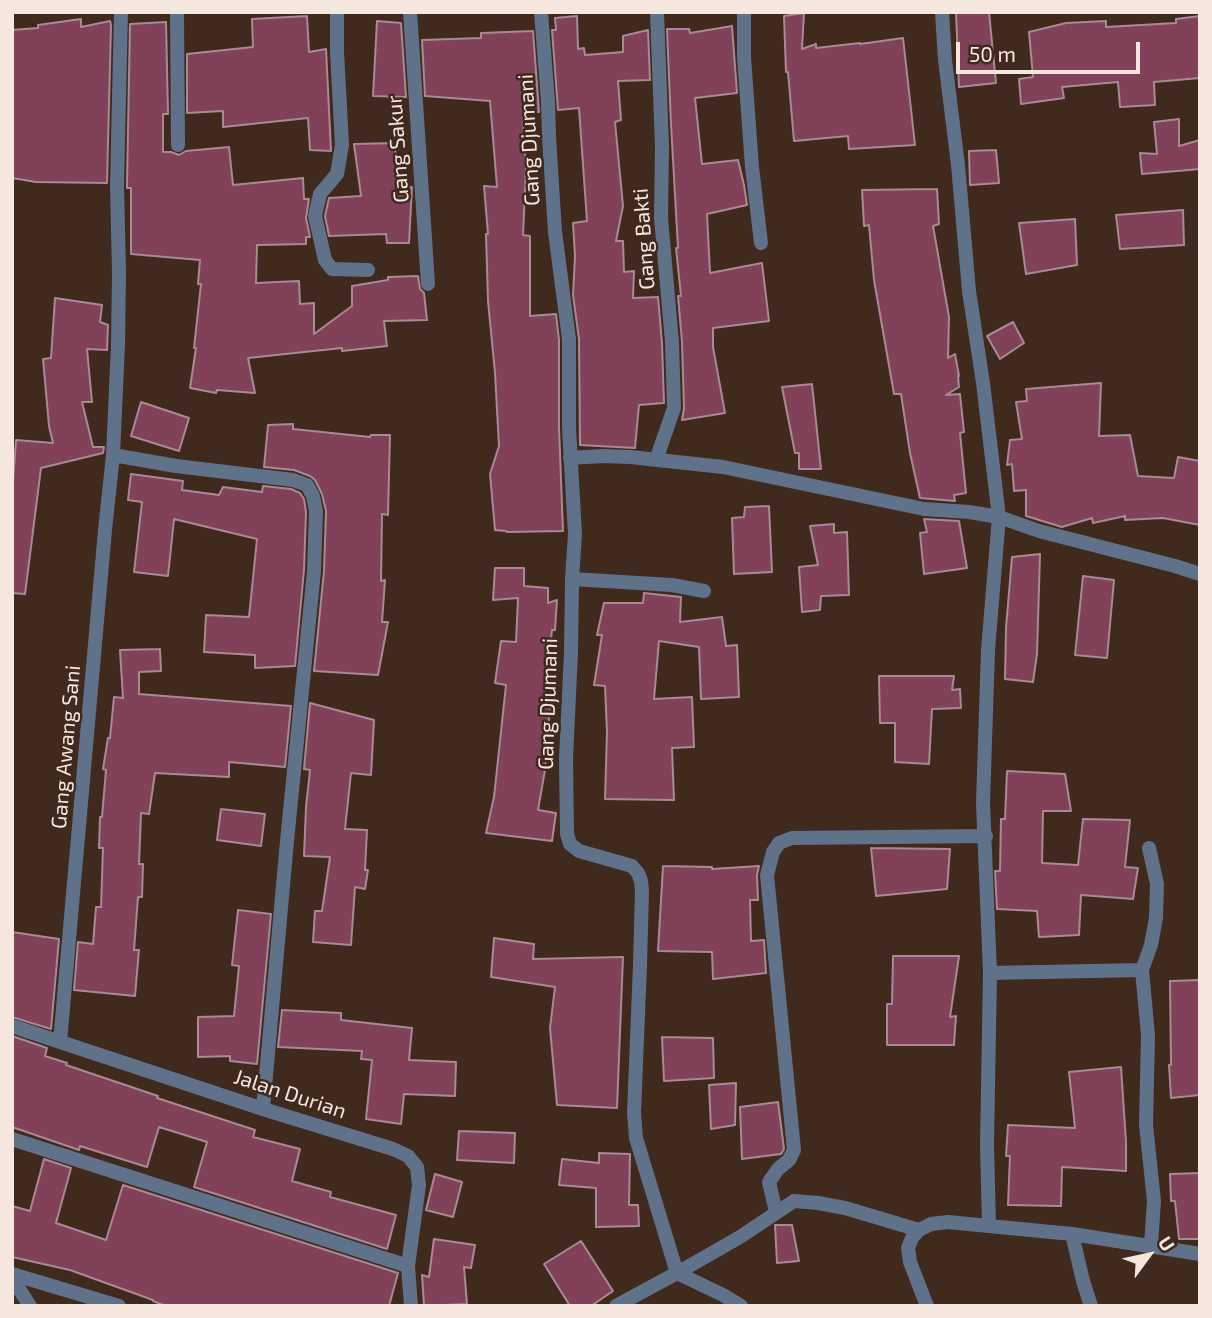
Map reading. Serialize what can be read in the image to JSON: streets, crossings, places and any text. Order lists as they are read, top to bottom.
{
  "streets": {
    "street": [
      "Gang Djumani",
      "Gang Sakur",
      "Gang Bakti",
      "Gang Awang Sani",
      "Jalan Durian"
    ]
  },
  "crossings": [
    ["Gang Awang Sani", "Jalan Durian"]
  ],
  "scale_bar": "50 m",
  "north": "top right"
}
